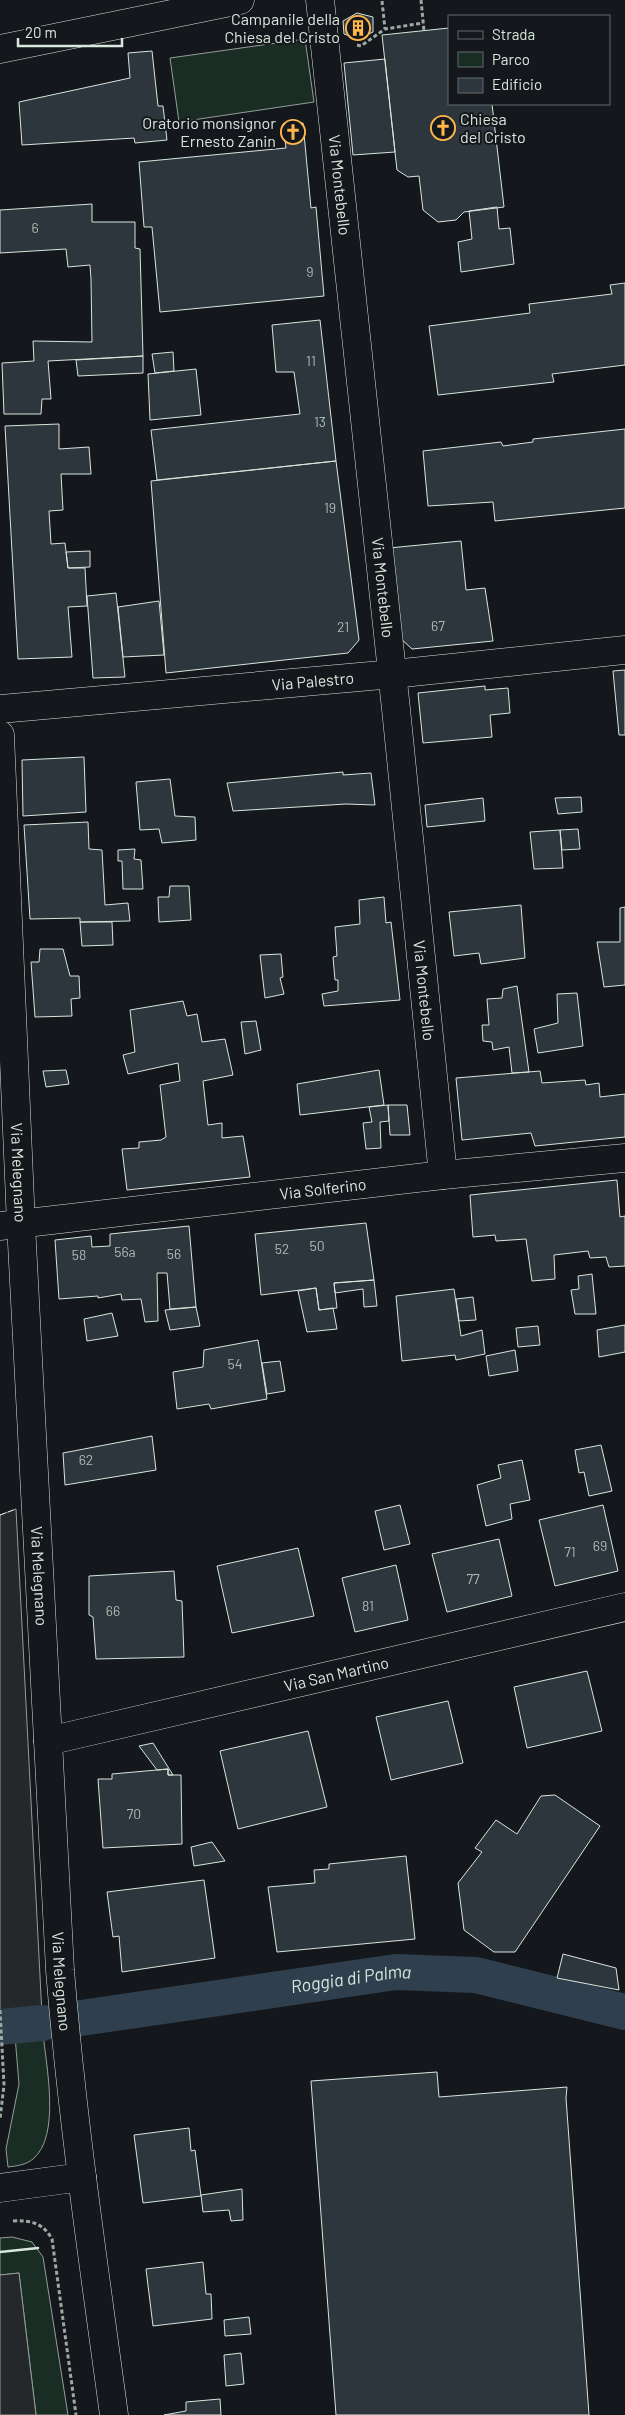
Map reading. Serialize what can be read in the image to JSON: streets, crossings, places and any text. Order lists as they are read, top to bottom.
{
  "streets": {
    "street": [
      "Via Montebello",
      "Via Palestro",
      "Via Melegnano",
      "Via Solferino",
      "Via San Martino"
    ]
  },
  "crossings": [
    ["Via Montebello", "Via Palestro"],
    ["Via Montebello", "Via Solferino"],
    ["Via Melegnano", "Via Solferino"],
    ["Via Melegnano", "Via San Martino"]
  ],
  "water": ["Roggia di Palma"],
  "places": {
    "building": ["Campanile della Chiesa del Cristo"],
    "church": ["Chiesa del Cristo", "Oratorio monsignor Ernesto Zanin"]
  },
  "house_numbers": [
    "6",
    "9",
    "11",
    "13",
    "19",
    "67",
    "21",
    "50",
    "52",
    "56a",
    "56",
    "58",
    "54",
    "62",
    "69",
    "71",
    "77",
    "81",
    "66",
    "70"
  ],
  "legend": ["Strada", "Parco", "Edificio"],
  "scale_bar": "20 m"
}
